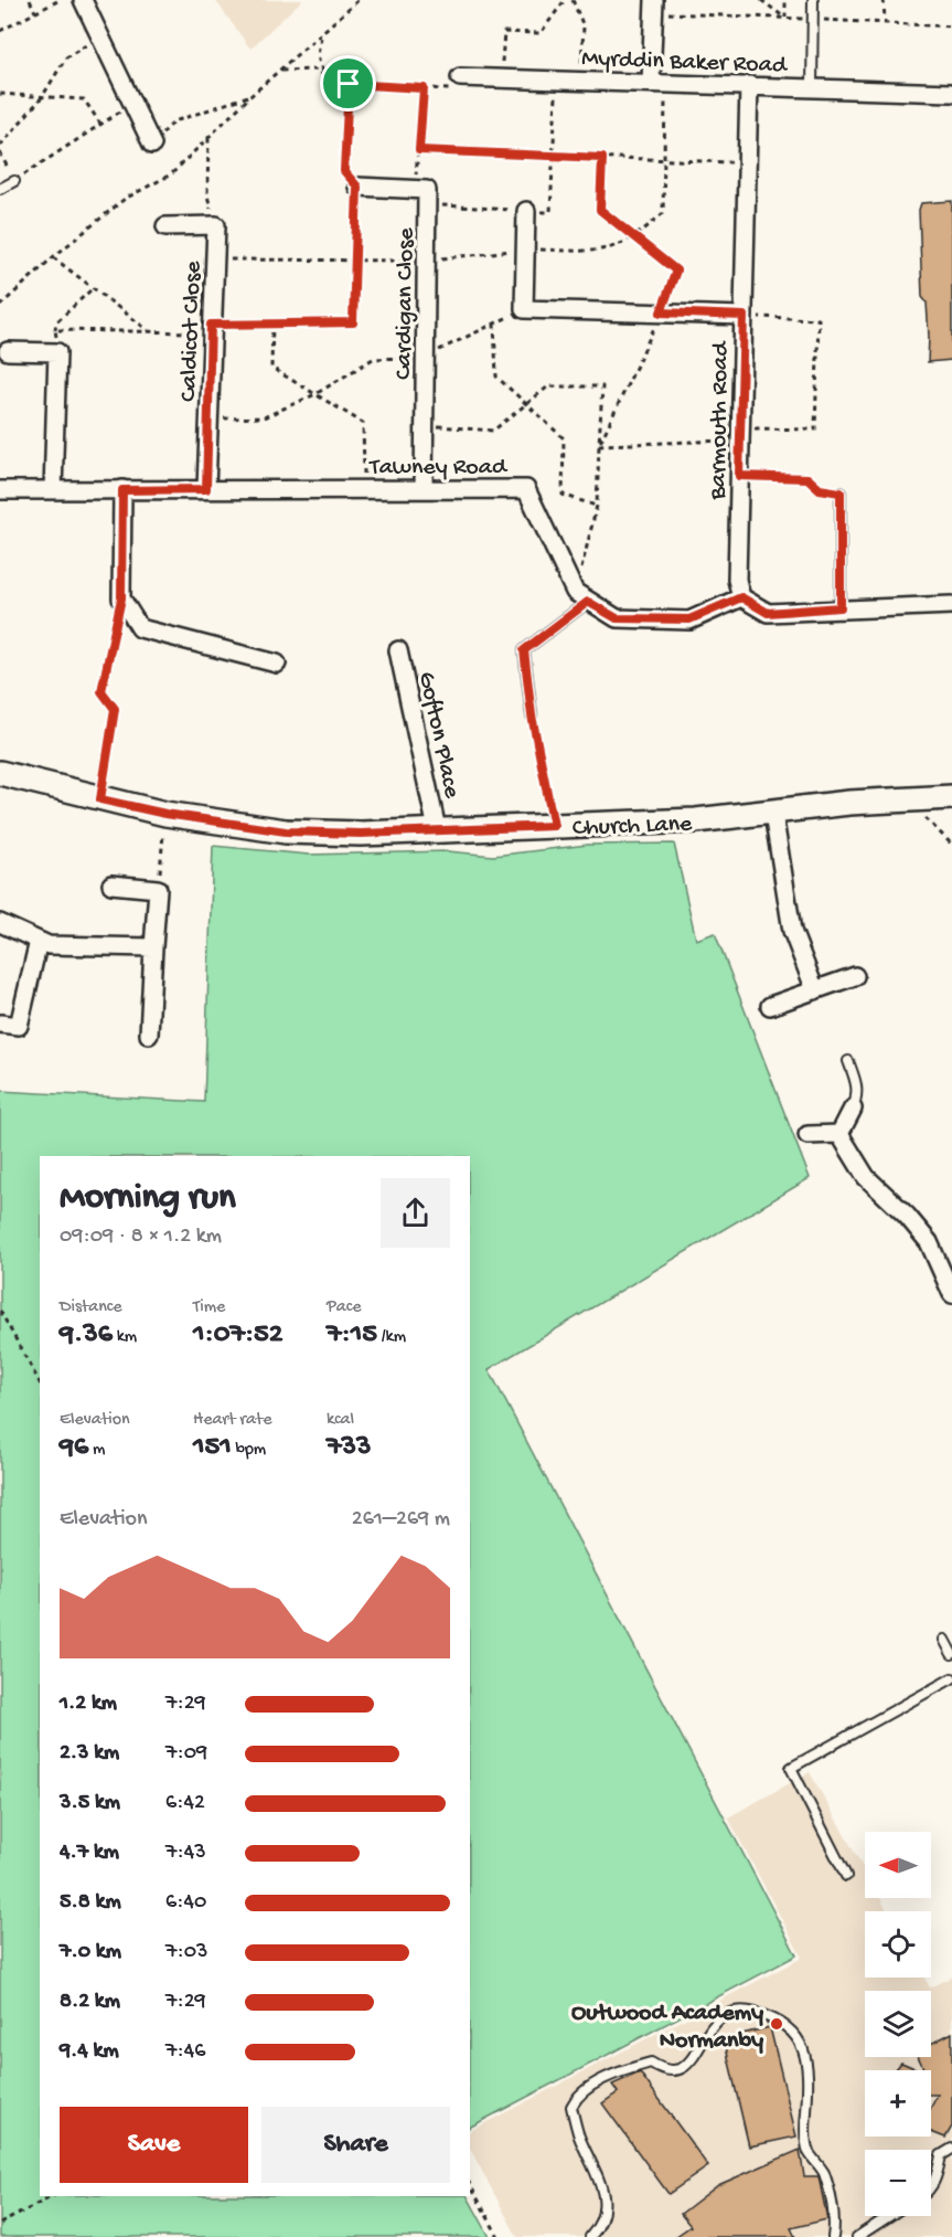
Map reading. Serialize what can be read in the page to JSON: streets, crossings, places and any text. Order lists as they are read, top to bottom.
{
  "streets": {
    "street": [
      "Myrddin Baker Road",
      "Cardigan Close",
      "Caldicot Close",
      "Barmouth Road",
      "Tawney Road",
      "Gofton Place",
      "Church Lane"
    ]
  },
  "crossings": [
    ["Myrddin Baker Road", "Barmouth Road"],
    ["Cardigan Close", "Tawney Road"],
    ["Caldicot Close", "Tawney Road"],
    ["Gofton Place", "Church Lane"]
  ],
  "places": ["Outwood Academy Normanby"],
  "north": "left",
  "page": {
    "heading": ["Morning run", "09:09 · 8 × 1.2 km"],
    "stats": [
      ["Distance", "9.36 km"],
      ["Time", "1:07:52"],
      ["Pace", "7:15 /km"],
      ["Elevation", "96 m"],
      ["Heart rate", "151 bpm"],
      ["kcal", "733"]
    ],
    "chart": ["Elevation", "261–269 m"],
    "list": [
      {
        "name": "1.2 km",
        "note": "7:29"
      },
      {
        "name": "2.3 km",
        "note": "7:09"
      },
      {
        "name": "3.5 km",
        "note": "6:42"
      },
      {
        "name": "4.7 km",
        "note": "7:43"
      },
      {
        "name": "5.8 km",
        "note": "6:40"
      },
      {
        "name": "7.0 km",
        "note": "7:03"
      },
      {
        "name": "8.2 km",
        "note": "7:29"
      },
      {
        "name": "9.4 km",
        "note": "7:46"
      }
    ],
    "map_buttons": ["+", "−"],
    "buttons": ["Save", "Share"]
  }
}
